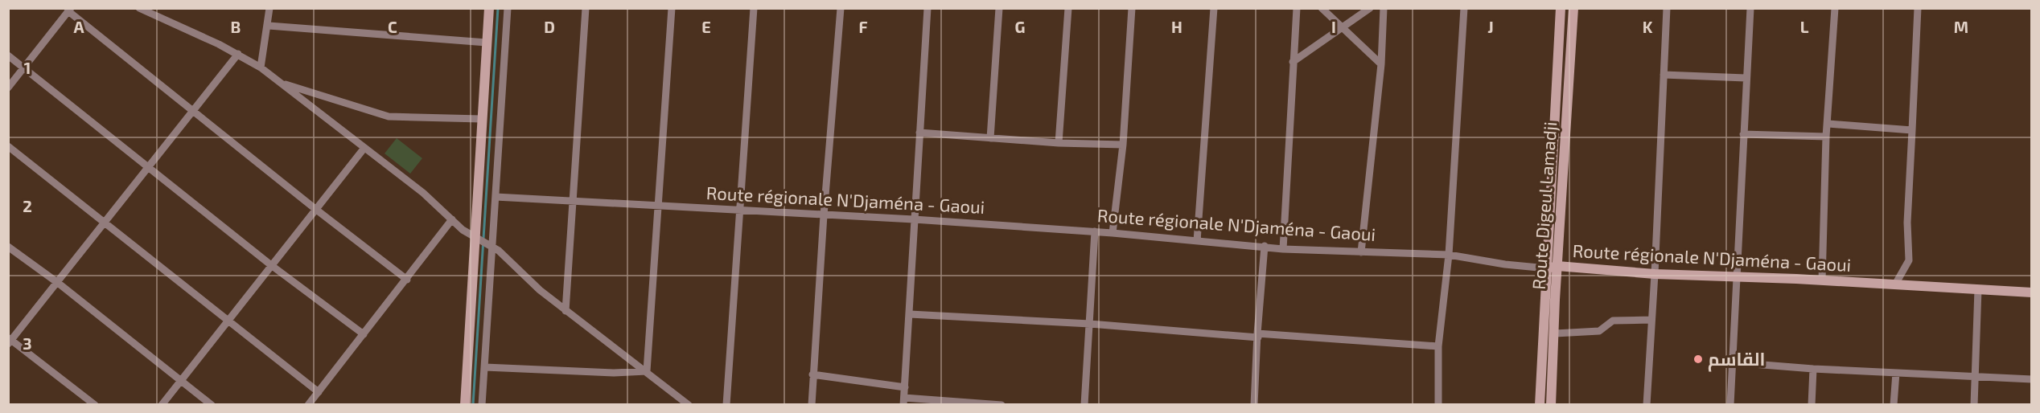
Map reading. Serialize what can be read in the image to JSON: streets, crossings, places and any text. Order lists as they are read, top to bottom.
{
  "streets": {
    "street": ["Route régionale N'Djaména - Gaoui", "Route Digeul Lamadji"]
  },
  "crossings": [
    ["Route régionale N'Djaména - Gaoui", "Route Digeul Lamadji"]
  ],
  "places": ["القاسم"],
  "grid": {
    "columns": [
      "A",
      "B",
      "C",
      "D",
      "E",
      "F",
      "G",
      "H",
      "I",
      "J",
      "K",
      "L",
      "M"
    ],
    "rows": ["1", "2", "3"]
  }
}
